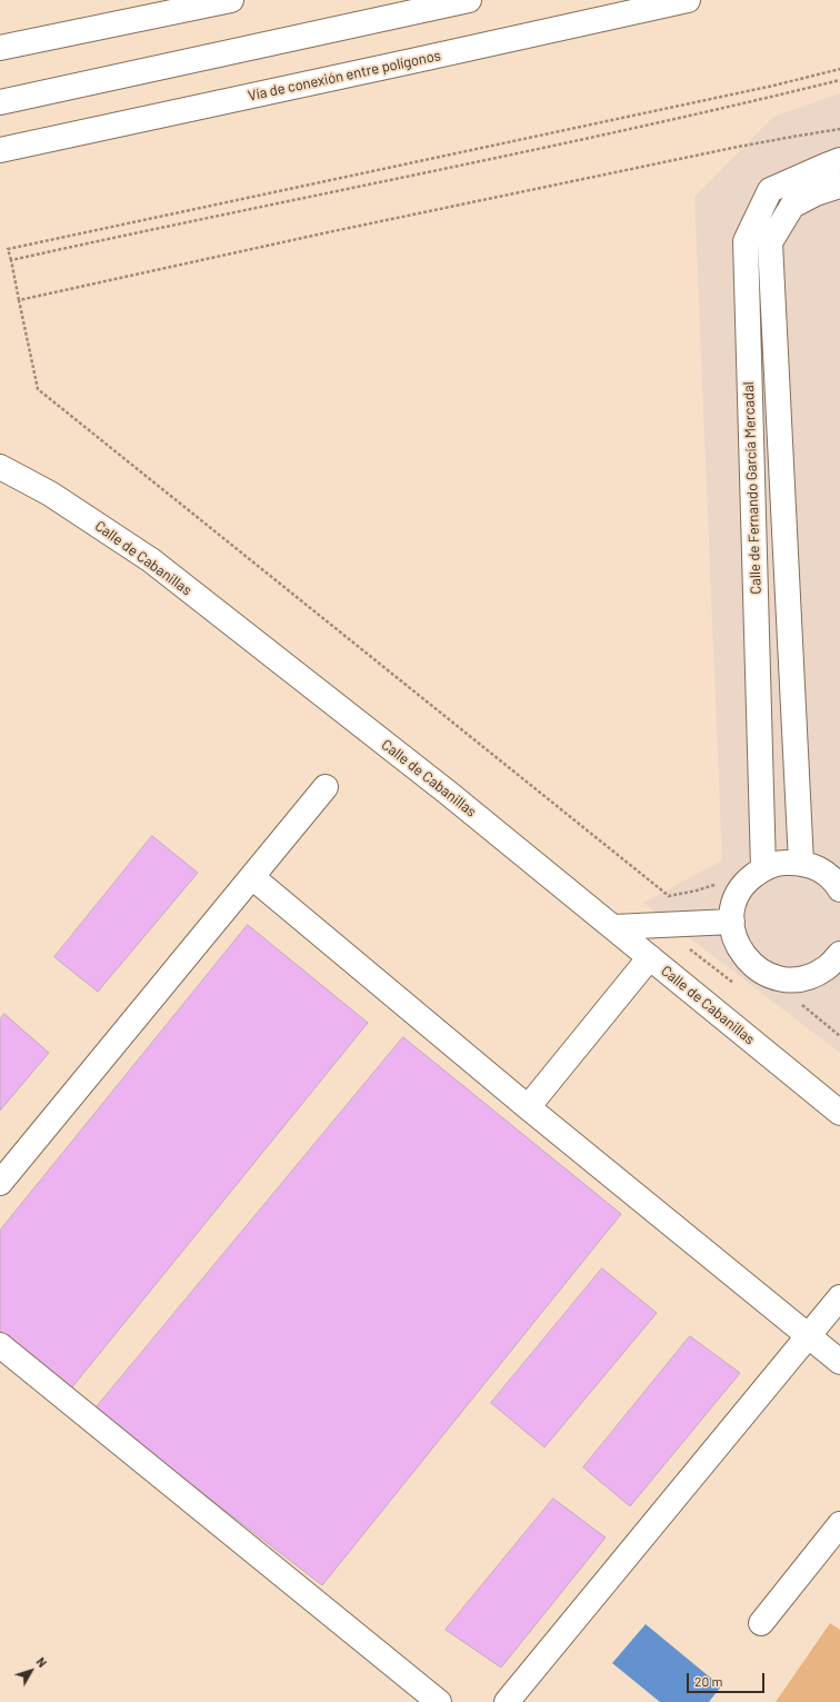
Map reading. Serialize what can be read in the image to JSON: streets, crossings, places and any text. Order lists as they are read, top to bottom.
{
  "streets": {
    "street": ["Vía de conexión entre polígonos", "Calle de Fernando García Mercadal", "Calle de Cabanillas"]
  },
  "scale_bar": "20 m",
  "north": "top right"
}
